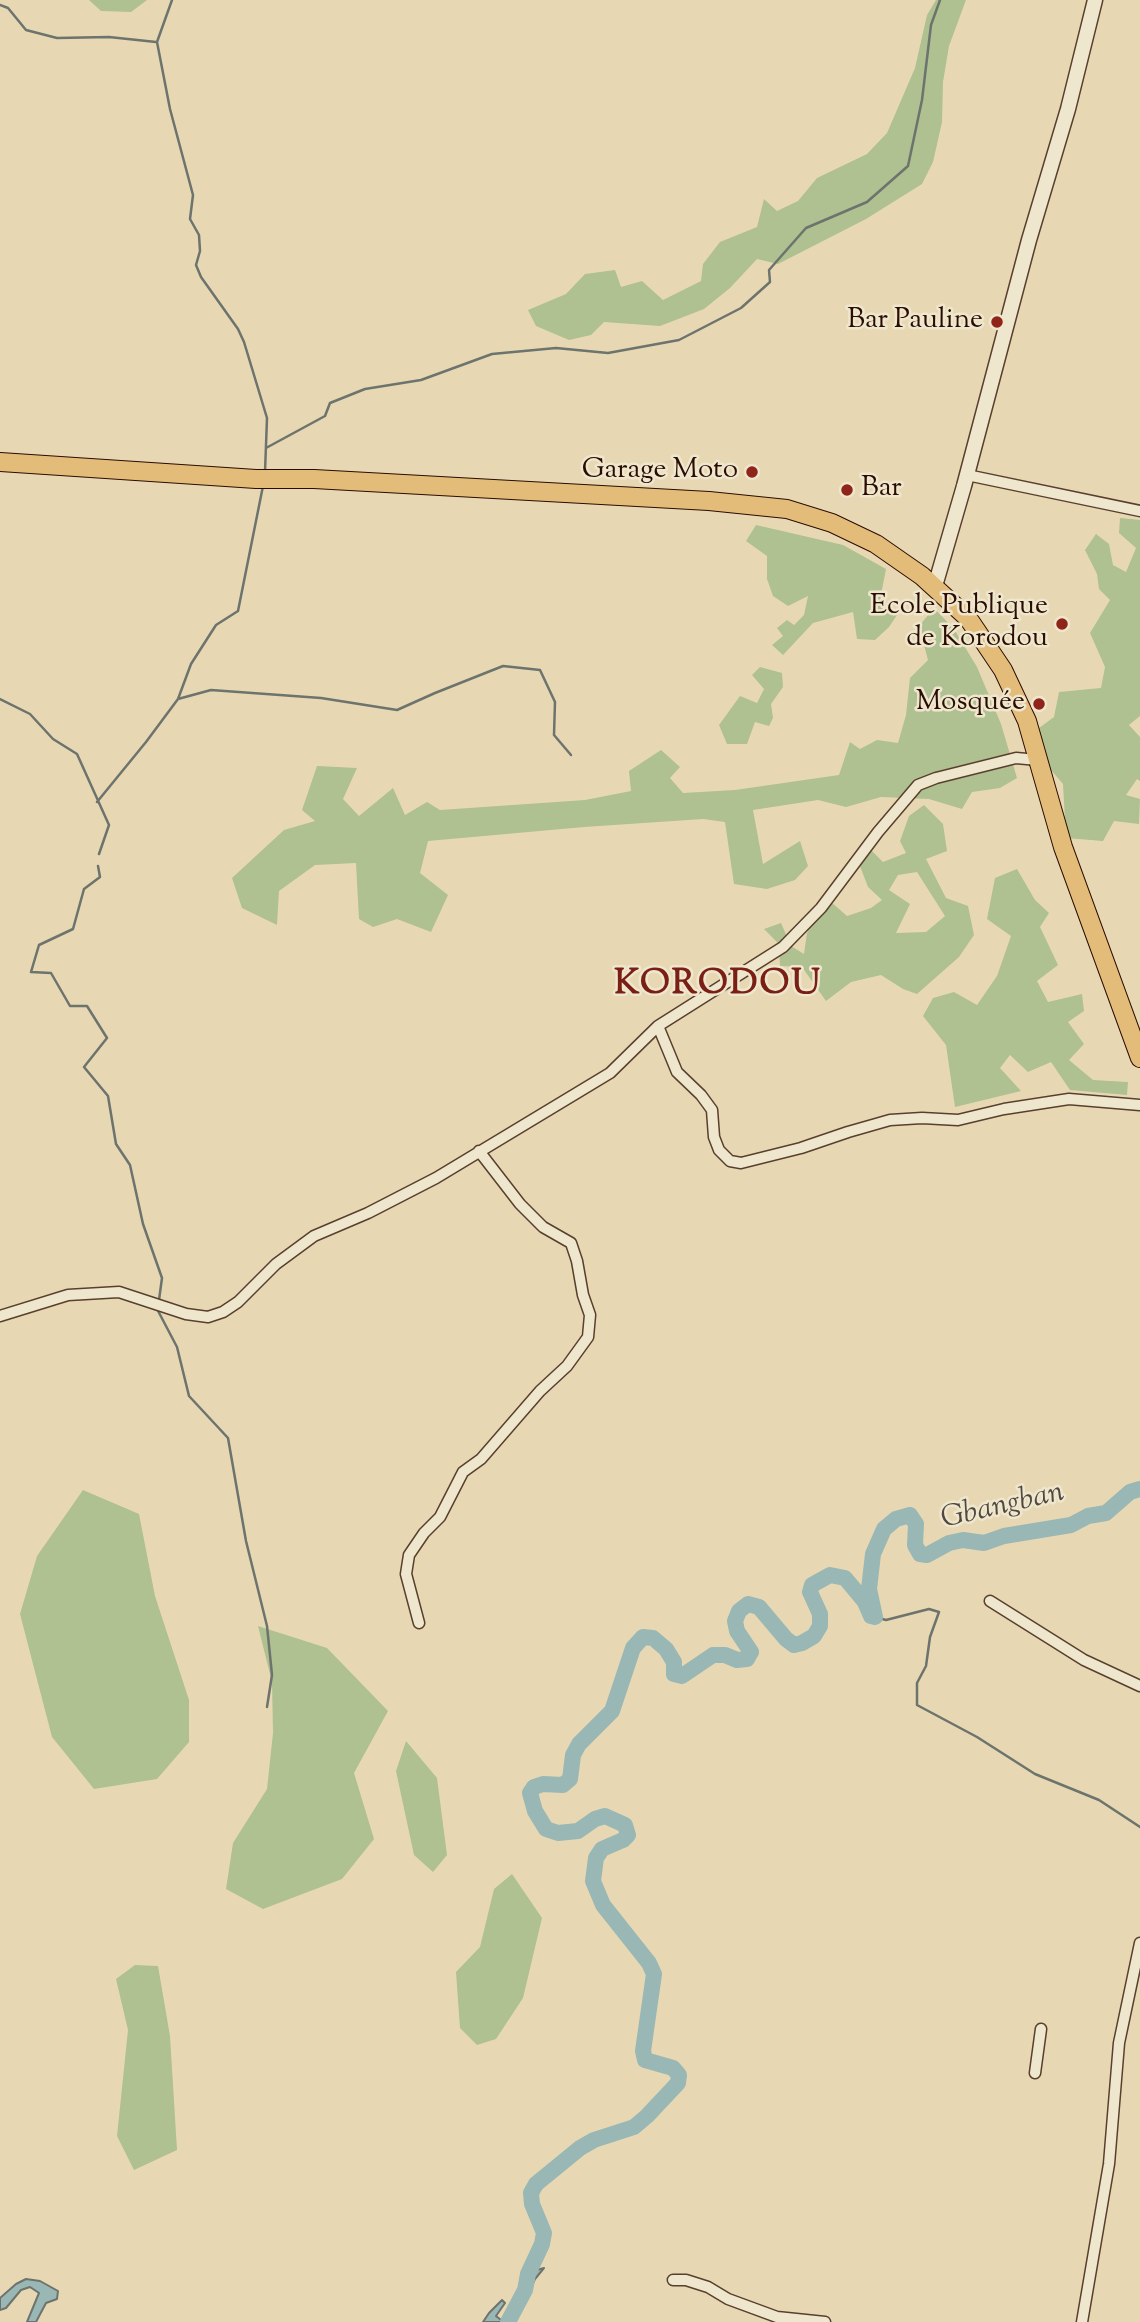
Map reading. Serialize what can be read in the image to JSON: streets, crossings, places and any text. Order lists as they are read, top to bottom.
{
  "districts": ["KORODOU"],
  "water": ["Gbangban"],
  "places": [
    "Bar Pauline",
    "Garage Moto",
    "Bar",
    "Ecole Publique de Korodou",
    "Mosquée"
  ]
}
